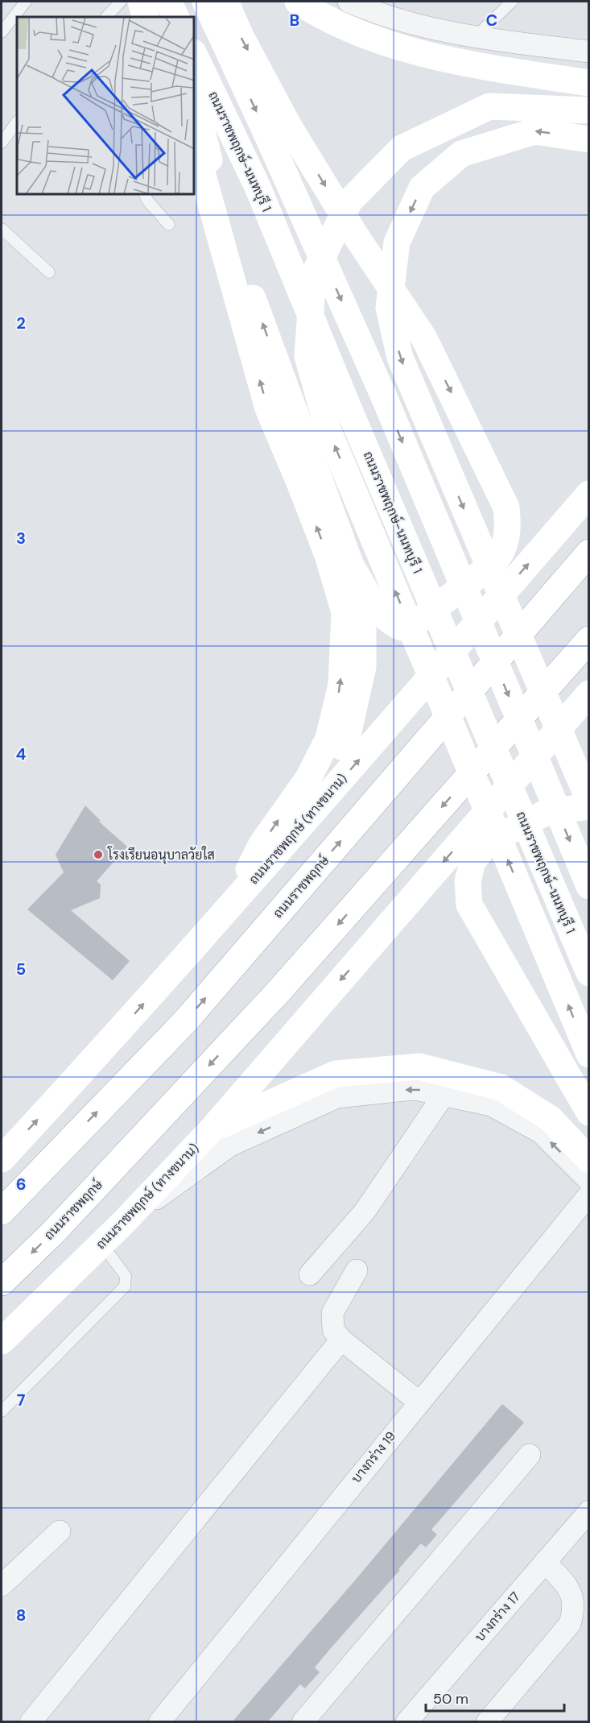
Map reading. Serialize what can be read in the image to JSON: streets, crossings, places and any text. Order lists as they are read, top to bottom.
{
  "streets": {
    "main road": ["ถนนราชพฤกษ์-นนทบุรี 1", "ถนนราชพฤกษ์ (ทางขนาน)", "ถนนราชพฤกษ์"],
    "street": ["บางกร่าง 19", "บางกร่าง 17"]
  },
  "places": ["โรงเรียนอนุบาลวัยใส"],
  "scale_bar": "50 m",
  "grid": {
    "columns": ["B", "C"],
    "rows": [
      "2",
      "3",
      "4",
      "5",
      "6",
      "7",
      "8"
    ]
  }
}
